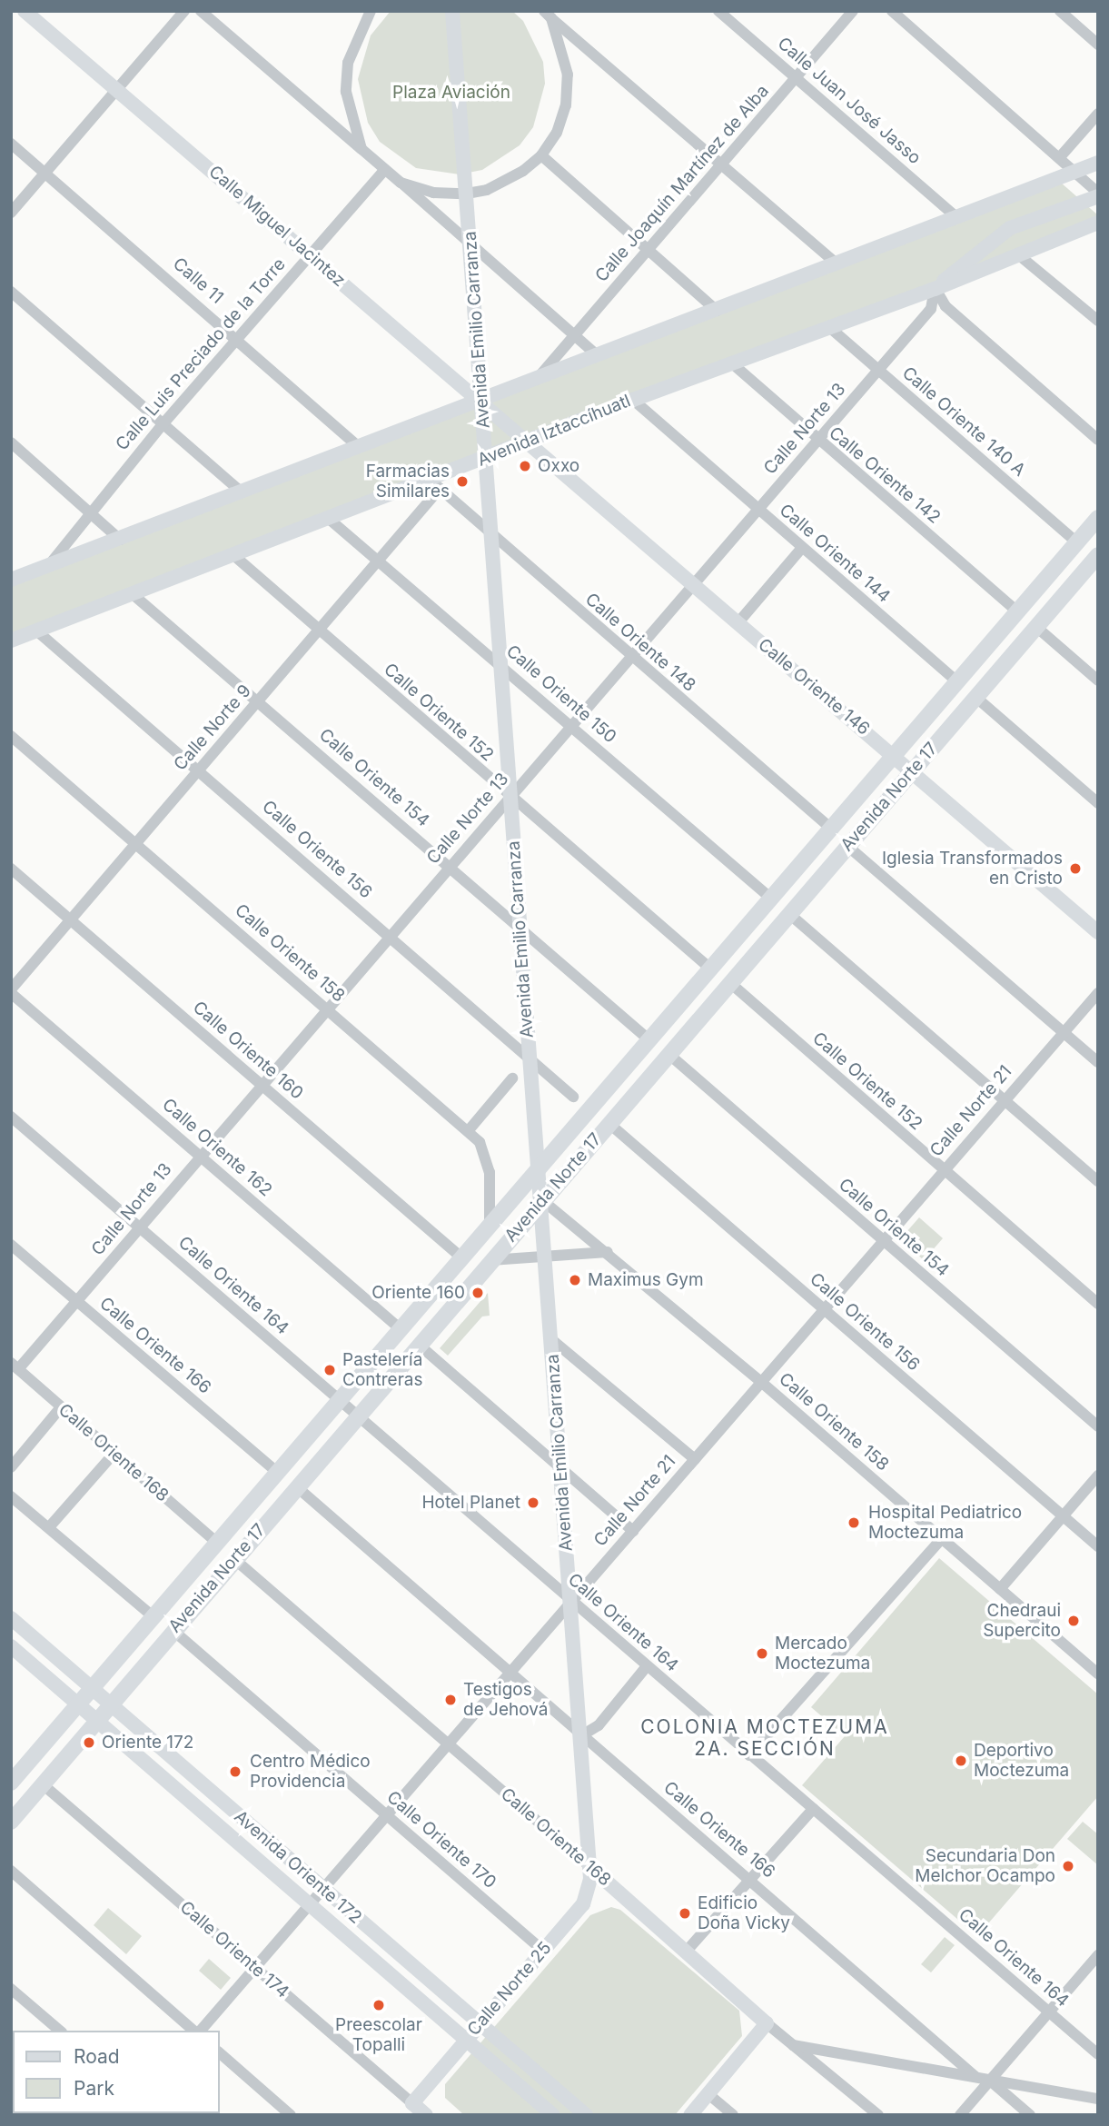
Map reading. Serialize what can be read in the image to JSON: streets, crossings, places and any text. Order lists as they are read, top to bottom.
{
  "streets": {
    "main road": ["Avenida Norte 17"],
    "street": [
      "Calle Juan José Jasso",
      "Calle Joaquín Martínez de Alba",
      "Calle Miguel Jacintez",
      "Calle 11",
      "Avenida Emilio Carranza",
      "Calle Luis Preciado de la Torre",
      "Calle Oriente 140 A",
      "Calle Norte 13",
      "Avenida Iztaccíhuatl",
      "Calle Oriente 142",
      "Calle Oriente 144",
      "Calle Oriente 148",
      "Calle Oriente 146",
      "Calle Oriente 150",
      "Calle Oriente 152",
      "Calle Norte 9",
      "Calle Oriente 154",
      "Calle Oriente 156",
      "Calle Oriente 158",
      "Calle Oriente 160",
      "Calle Norte 21",
      "Calle Oriente 162",
      "Calle Oriente 164",
      "Calle Oriente 166",
      "Calle Oriente 168",
      "Calle Oriente 170",
      "Avenida Oriente 172",
      "Calle Oriente 174",
      "Calle Norte 25"
    ]
  },
  "crossings": [
    ["Calle Juan José Jasso", "Calle Joaquín Martínez de Alba"],
    ["Calle Miguel Jacintez", "Avenida Emilio Carranza"],
    ["Calle Miguel Jacintez", "Calle Luis Preciado de la Torre"],
    ["Calle Miguel Jacintez", "Avenida Iztaccíhuatl"],
    ["Calle Miguel Jacintez", "Calle Oriente 146"],
    ["Calle 11", "Calle Luis Preciado de la Torre"],
    ["Avenida Emilio Carranza", "Calle Norte 13"],
    ["Avenida Emilio Carranza", "Avenida Iztaccíhuatl"],
    ["Avenida Emilio Carranza", "Calle Oriente 148"],
    ["Avenida Emilio Carranza", "Calle Oriente 150"],
    ["Avenida Emilio Carranza", "Calle Oriente 152"],
    ["Avenida Emilio Carranza", "Calle Oriente 154"],
    ["Avenida Emilio Carranza", "Avenida Norte 17"],
    ["Avenida Emilio Carranza", "Calle Oriente 156"],
    ["Avenida Emilio Carranza", "Calle Oriente 158"],
    ["Avenida Emilio Carranza", "Calle Norte 21"],
    ["Avenida Emilio Carranza", "Calle Oriente 164"],
    ["Avenida Emilio Carranza", "Calle Oriente 166"],
    ["Avenida Emilio Carranza", "Calle Oriente 168"],
    ["Avenida Emilio Carranza", "Calle Norte 25"],
    ["Calle Oriente 140 A", "Calle Norte 13"],
    ["Calle Oriente 140 A", "Avenida Iztaccíhuatl"],
    ["Calle Oriente 140 A", "Avenida Norte 17"],
    ["Calle Norte 13", "Avenida Iztaccíhuatl"],
    ["Calle Norte 13", "Calle Oriente 142"],
    ["Calle Norte 13", "Calle Oriente 144"],
    ["Calle Norte 13", "Calle Oriente 148"],
    ["Calle Norte 13", "Calle Oriente 146"],
    ["Calle Norte 13", "Calle Oriente 150"],
    ["Calle Norte 13", "Calle Oriente 152"],
    ["Calle Norte 13", "Calle Oriente 154"],
    ["Calle Norte 13", "Calle Oriente 156"],
    ["Calle Norte 13", "Calle Oriente 158"],
    ["Calle Norte 13", "Calle Oriente 160"],
    ["Calle Norte 13", "Calle Oriente 162"],
    ["Calle Norte 13", "Calle Oriente 164"],
    ["Calle Norte 13", "Calle Oriente 166"],
    ["Calle Norte 13", "Calle Oriente 168"],
    ["Avenida Iztaccíhuatl", "Calle Oriente 142"],
    ["Avenida Iztaccíhuatl", "Calle Oriente 144"],
    ["Avenida Iztaccíhuatl", "Calle Oriente 148"],
    ["Avenida Iztaccíhuatl", "Calle Oriente 146"],
    ["Avenida Iztaccíhuatl", "Calle Oriente 150"],
    ["Avenida Iztaccíhuatl", "Calle Oriente 152"],
    ["Avenida Iztaccíhuatl", "Calle Norte 9"],
    ["Avenida Iztaccíhuatl", "Calle Oriente 154"],
    ["Avenida Iztaccíhuatl", "Calle Oriente 156"],
    ["Calle Oriente 142", "Avenida Norte 17"],
    ["Calle Oriente 144", "Avenida Norte 17"],
    ["Calle Oriente 148", "Calle Norte 9"],
    ["Calle Oriente 148", "Avenida Norte 17"],
    ["Calle Oriente 146", "Avenida Norte 17"],
    ["Calle Oriente 150", "Calle Norte 9"],
    ["Calle Oriente 150", "Avenida Norte 17"],
    ["Calle Oriente 152", "Calle Norte 9"],
    ["Calle Oriente 152", "Avenida Norte 17"],
    ["Calle Oriente 152", "Calle Norte 21"],
    ["Calle Norte 9", "Calle Oriente 154"],
    ["Calle Norte 9", "Calle Oriente 156"],
    ["Calle Norte 9", "Calle Oriente 158"],
    ["Calle Norte 9", "Calle Oriente 160"],
    ["Calle Norte 9", "Calle Oriente 162"],
    ["Calle Oriente 154", "Avenida Norte 17"],
    ["Calle Oriente 154", "Calle Norte 21"],
    ["Avenida Norte 17", "Calle Oriente 156"],
    ["Avenida Norte 17", "Calle Oriente 158"],
    ["Avenida Norte 17", "Calle Oriente 160"],
    ["Avenida Norte 17", "Calle Oriente 162"],
    ["Avenida Norte 17", "Calle Oriente 164"],
    ["Avenida Norte 17", "Calle Oriente 166"],
    ["Avenida Norte 17", "Calle Oriente 168"],
    ["Avenida Norte 17", "Calle Oriente 170"],
    ["Avenida Norte 17", "Avenida Oriente 172"],
    ["Avenida Norte 17", "Calle Oriente 174"],
    ["Calle Oriente 156", "Calle Norte 21"],
    ["Calle Oriente 158", "Calle Norte 21"],
    ["Calle Norte 21", "Calle Oriente 164"],
    ["Calle Norte 21", "Calle Oriente 166"],
    ["Calle Norte 21", "Calle Oriente 168"],
    ["Calle Norte 21", "Calle Oriente 170"],
    ["Calle Norte 21", "Avenida Oriente 172"],
    ["Calle Norte 21", "Calle Oriente 174"],
    ["Calle Oriente 168", "Calle Norte 25"],
    ["Calle Oriente 170", "Calle Norte 25"],
    ["Avenida Oriente 172", "Calle Norte 25"],
    ["Calle Oriente 174", "Calle Norte 25"]
  ],
  "districts": ["COLONIA MOCTEZUMA 2A. SECCIÓN"],
  "parks": ["Plaza Aviación"],
  "places": [
    "Oxxo",
    "Farmacias Similares",
    "Iglesia Transformados en Cristo",
    "Maximus Gym",
    "Oriente 160",
    "Pastelería Contreras",
    "Hotel Planet",
    "Hospital Pediatrico Moctezuma",
    "Chedraui Supercito",
    "Mercado Moctezuma",
    "Testigos de Jehová",
    "Oriente 172",
    "Deportivo Moctezuma",
    "Centro Médico Providencia",
    "Secundaria Don Melchor Ocampo",
    "Edificio Doña Vicky",
    "Preescolar Topalli"
  ],
  "legend": ["Road", "Park"]
}
